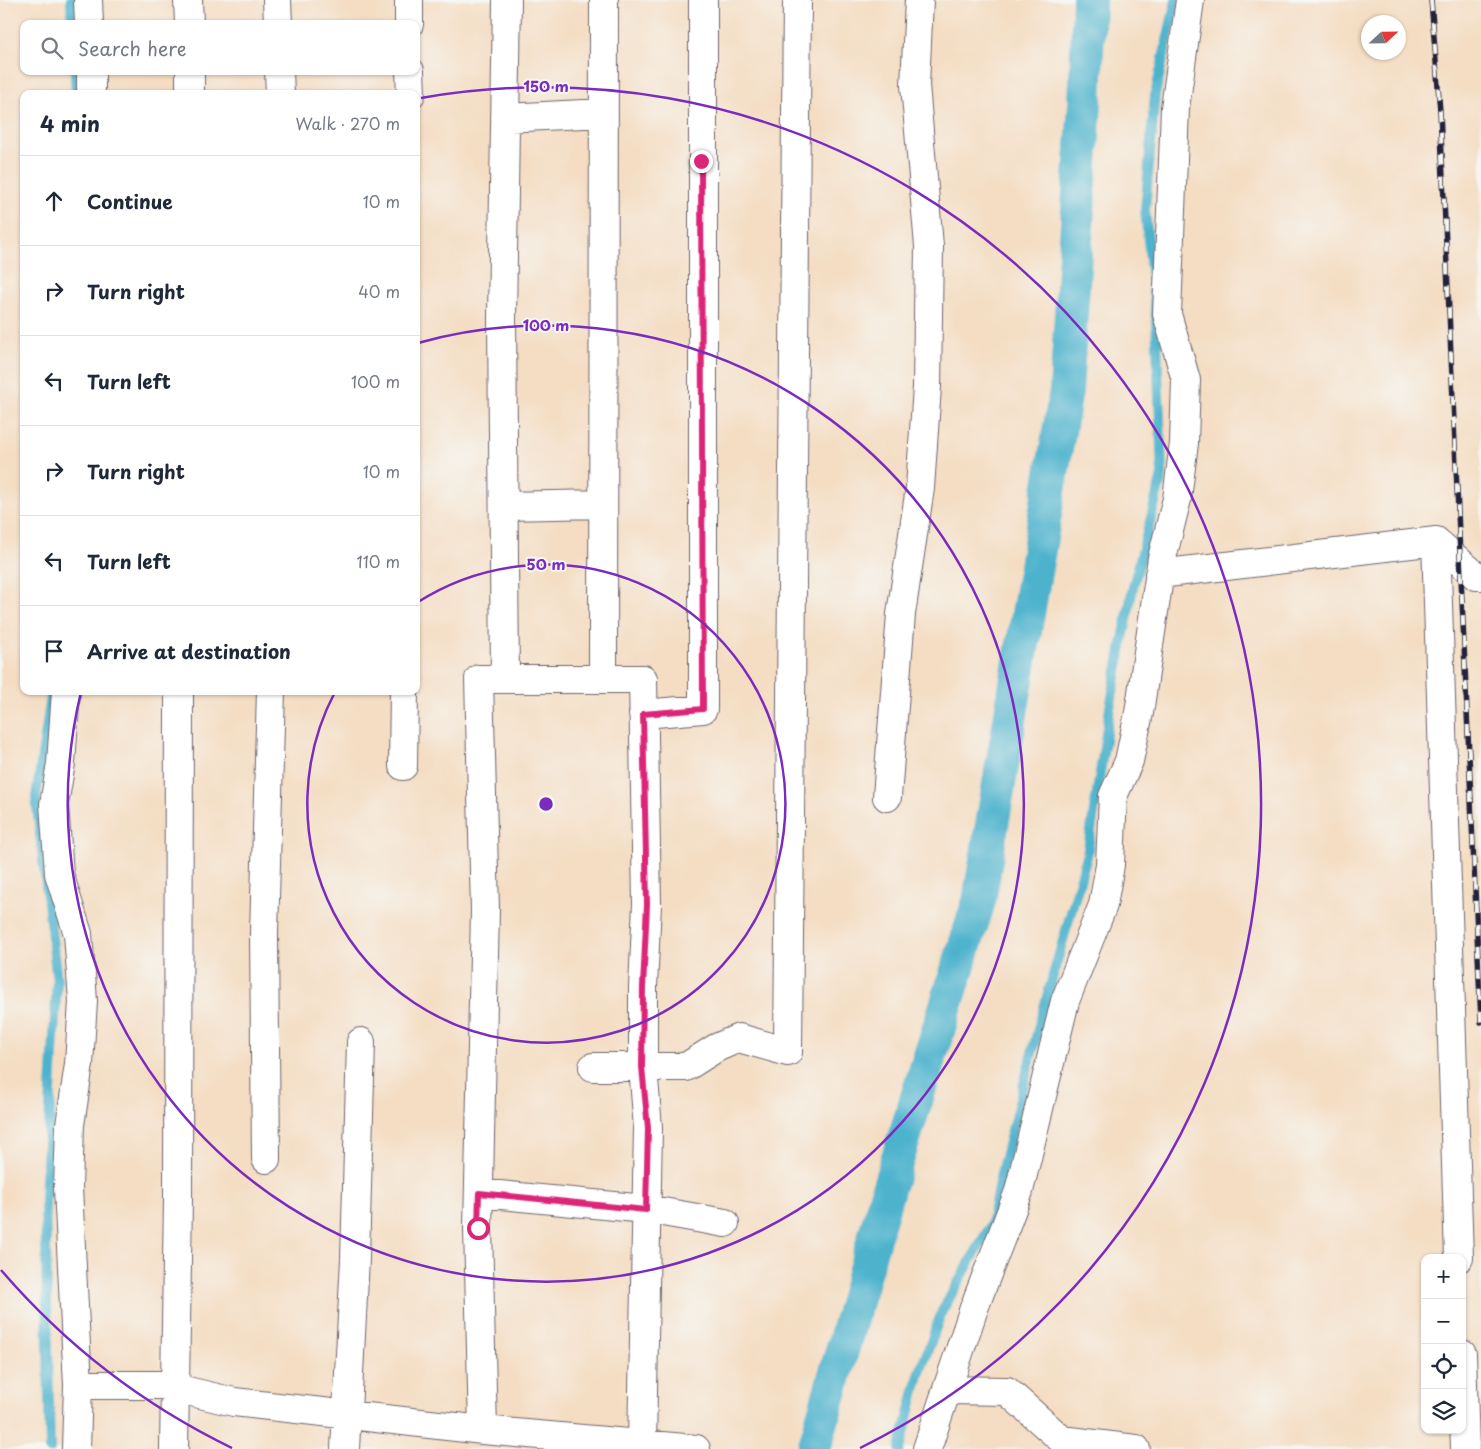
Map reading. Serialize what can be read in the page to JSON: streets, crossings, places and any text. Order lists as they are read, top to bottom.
{
  "north": "right",
  "page": {
    "search": "Search here",
    "heading": ["4 min", "Walk · 270 m"],
    "list": [
      ["Continue", "10 m"],
      ["Turn right", "40 m"],
      ["Turn left", "100 m"],
      ["Turn right", "10 m"],
      ["Turn left", "110 m"],
      "Arrive at destination"
    ],
    "map_buttons": ["+", "−"]
  },
  "rings": ["150 m", "100 m", "50 m"]
}
